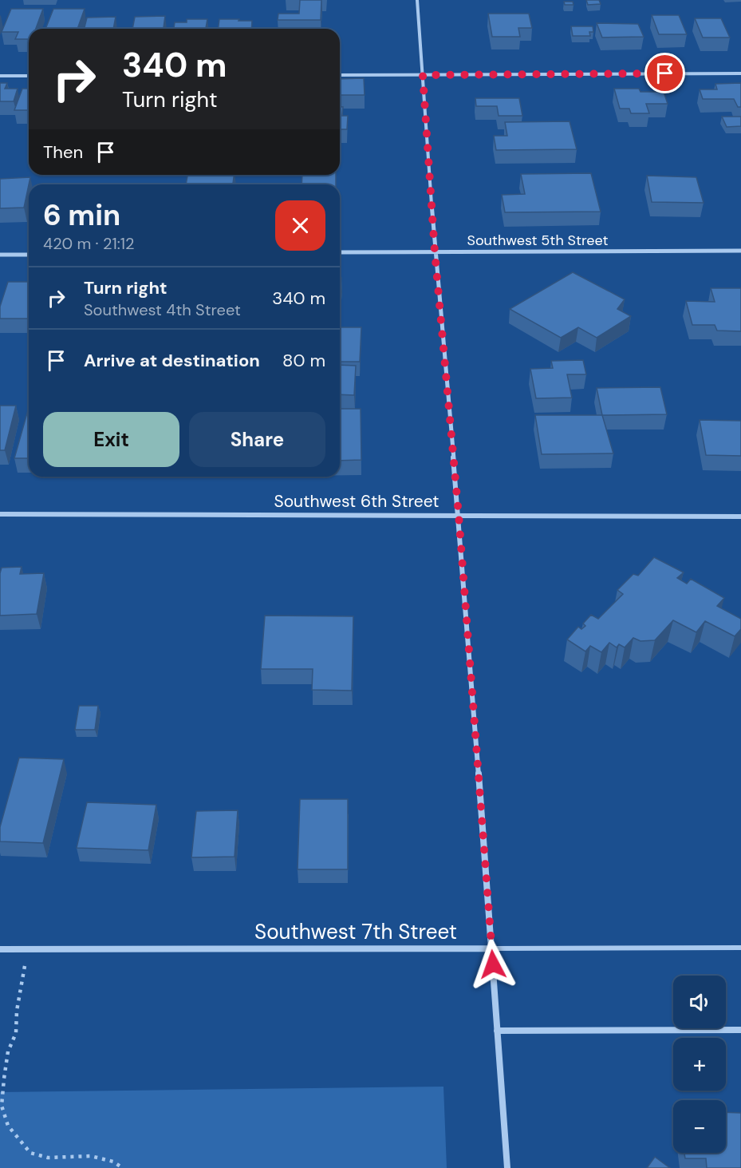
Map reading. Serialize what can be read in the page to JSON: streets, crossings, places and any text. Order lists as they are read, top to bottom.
{
  "streets": {
    "street": ["Southwest 5th Street", "Southwest 6th Street", "Southwest 7th Street"]
  },
  "page": {
    "turn": ["340 m", "Turn right"],
    "then": "Then",
    "heading": ["6 min", "420 m · 21:12"],
    "list": [
      {
        "name": "Turn right",
        "note": "Southwest 4th Street",
        "value": "340 m"
      },
      {
        "name": "Arrive at destination",
        "value": "80 m"
      }
    ],
    "buttons": ["Exit", "Share"],
    "map_buttons": ["+", "−"]
  }
}
